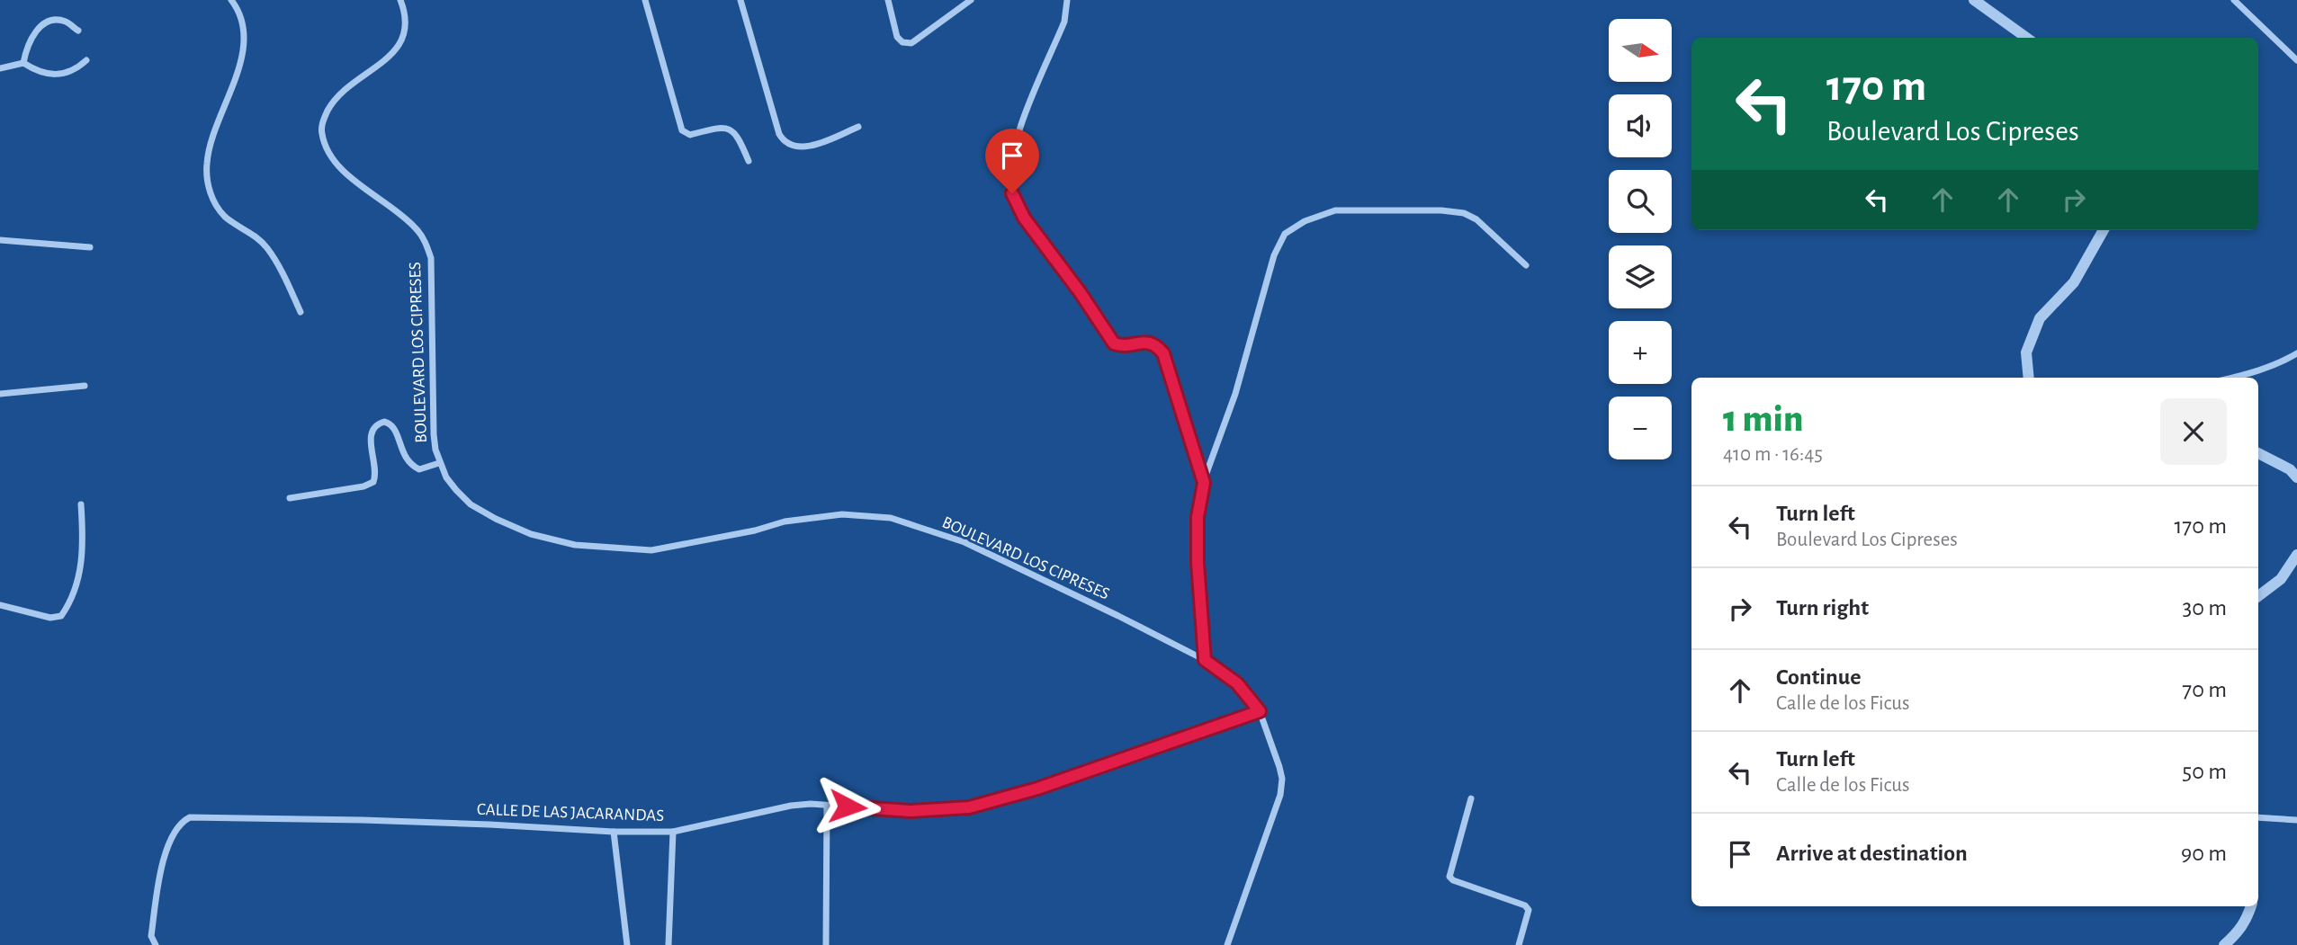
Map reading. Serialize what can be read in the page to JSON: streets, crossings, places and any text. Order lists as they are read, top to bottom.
{
  "streets": {
    "street": ["BOULEVARD LOS CIPRESES", "CALLE DE LAS JACARANDAS"]
  },
  "crossings": [
    ["BOULEVARD LOS CIPRESES", "CALLE DE LAS JACARANDAS"]
  ],
  "north": "right",
  "page": {
    "map_buttons": ["+", "−"],
    "turn": ["170 m", "Boulevard Los Cipreses"],
    "heading": ["1 min", "410 m · 16:45"],
    "list": [
      {
        "name": "Turn left",
        "note": "Boulevard Los Cipreses",
        "value": "170 m"
      },
      {
        "name": "Turn right",
        "value": "30 m"
      },
      {
        "name": "Continue",
        "note": "Calle de los Ficus",
        "value": "70 m"
      },
      {
        "name": "Turn left",
        "note": "Calle de los Ficus",
        "value": "50 m"
      },
      {
        "name": "Arrive at destination",
        "value": "90 m"
      }
    ]
  }
}
